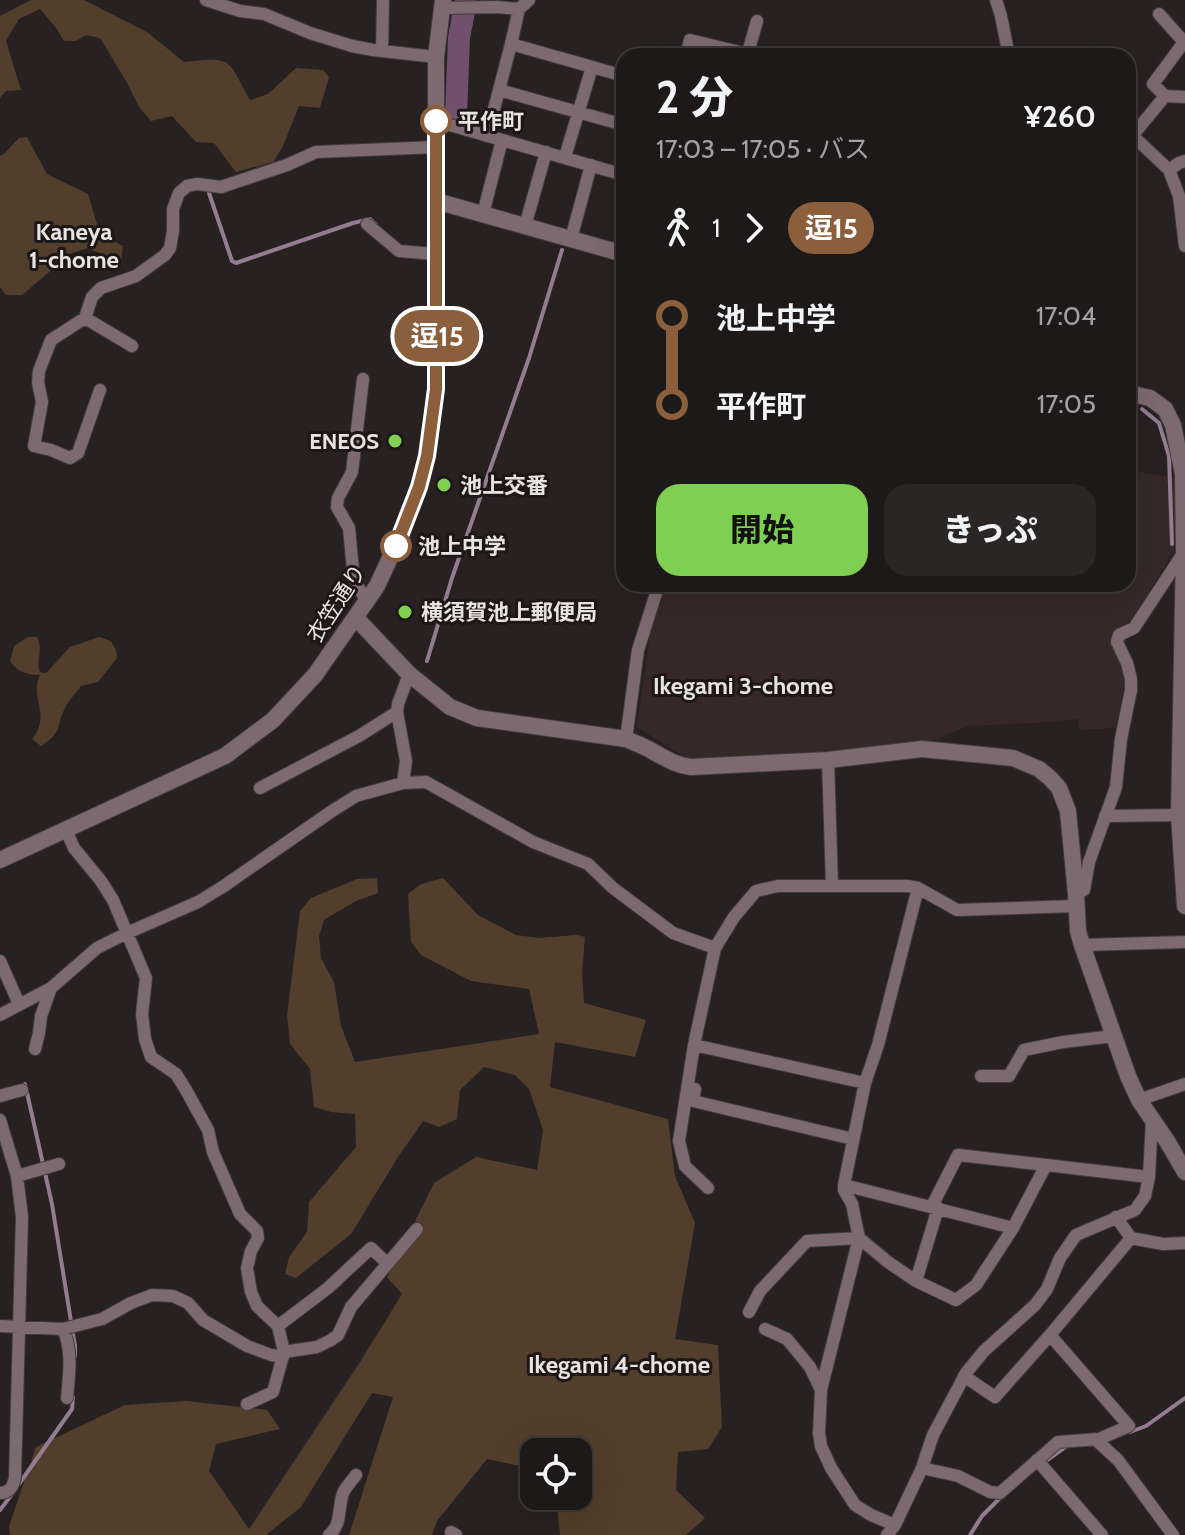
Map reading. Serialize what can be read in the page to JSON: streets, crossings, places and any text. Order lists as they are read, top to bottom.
{
  "streets": {
    "street": ["衣笠通り"]
  },
  "districts": ["Kaneya 1-chome", "Ikegami 3-chome", "Ikegami 4-chome"],
  "places": [
    "平作町",
    "ENEOS",
    "池上交番",
    "池上中学",
    "横須賀池上郵便局"
  ],
  "lines": ["bus line 逗15"],
  "page": {
    "on_map": "逗15",
    "heading": ["2 分", "17:03 – 17:05 · バス", "¥260"],
    "legs": ["1", "逗15"],
    "list": [
      {
        "name": "池上中学",
        "value": "17:04"
      },
      {
        "name": "平作町",
        "value": "17:05"
      }
    ],
    "buttons": ["開始", "きっぷ"]
  }
}
